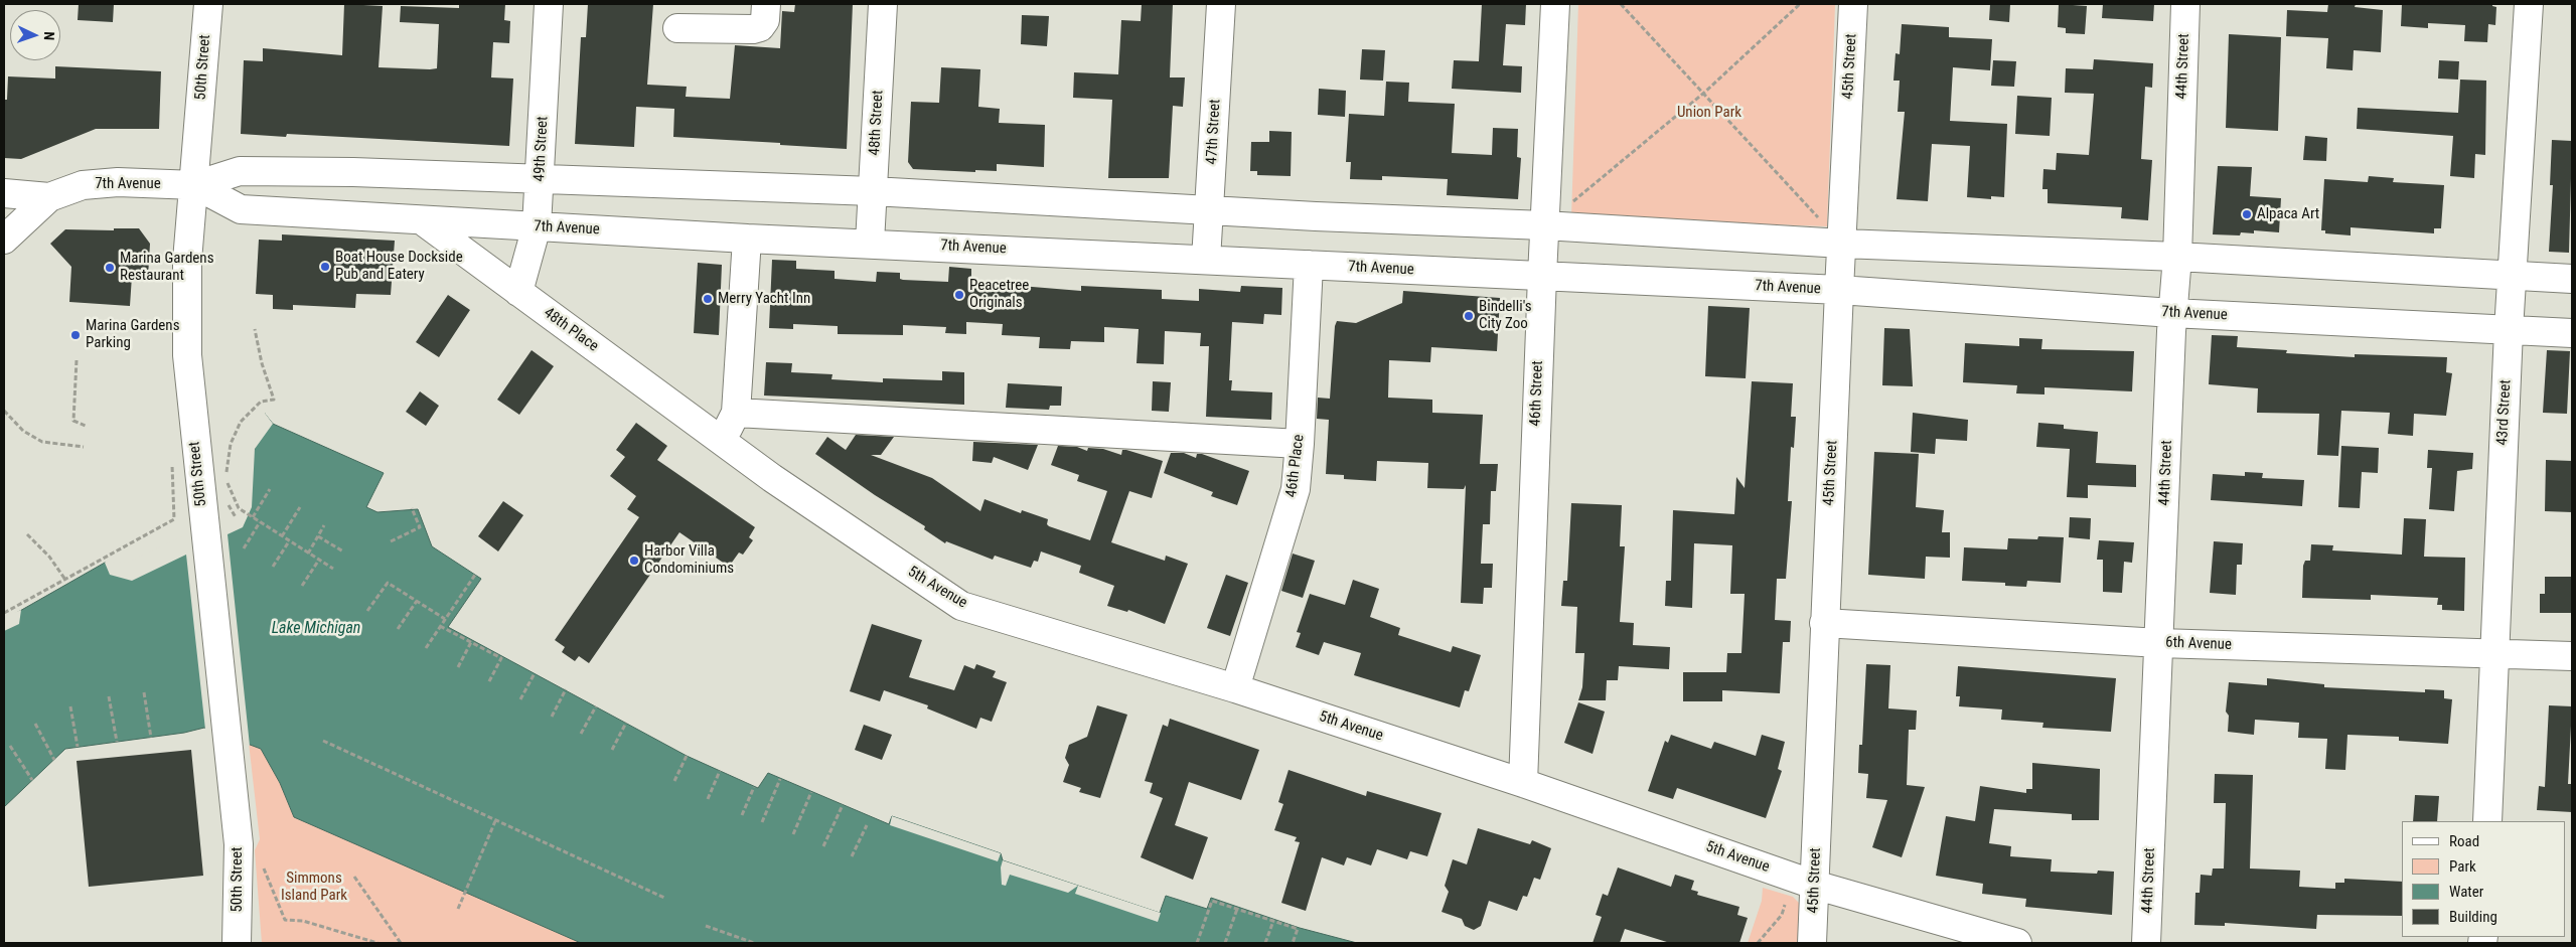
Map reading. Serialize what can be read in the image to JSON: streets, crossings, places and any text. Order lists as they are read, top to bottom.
{
  "streets": {
    "street": [
      "45th Street",
      "44th Street",
      "50th Street",
      "48th Street",
      "47th Street",
      "49th Street",
      "7th Avenue",
      "48th Place",
      "46th Street",
      "43rd Street",
      "46th Place",
      "5th Avenue",
      "6th Avenue"
    ]
  },
  "crossings": [
    ["45th Street", "7th Avenue"],
    ["45th Street", "5th Avenue"],
    ["45th Street", "6th Avenue"],
    ["44th Street", "7th Avenue"],
    ["44th Street", "6th Avenue"],
    ["50th Street", "7th Avenue"],
    ["48th Street", "7th Avenue"],
    ["47th Street", "7th Avenue"],
    ["49th Street", "7th Avenue"],
    ["49th Street", "48th Place"],
    ["7th Avenue", "48th Place"],
    ["7th Avenue", "46th Street"],
    ["7th Avenue", "43rd Street"],
    ["7th Avenue", "46th Place"],
    ["48th Place", "5th Avenue"],
    ["46th Street", "5th Avenue"],
    ["43rd Street", "6th Avenue"],
    ["46th Place", "5th Avenue"]
  ],
  "water": ["Lake Michigan"],
  "parks": ["Union Park", "Simmons Island Park"],
  "places": [
    "Alpaca Art",
    "Boat House Dockside Pub and Eatery",
    "Marina Gardens Restaurant",
    "Peacetree Originals",
    "Merry Yacht Inn",
    "Bindelli's City Zoo",
    "Marina Gardens Parking",
    "Harbor Villa Condominiums"
  ],
  "legend": [
    "Road",
    "Park",
    "Water",
    "Building"
  ],
  "north": "right"
}
